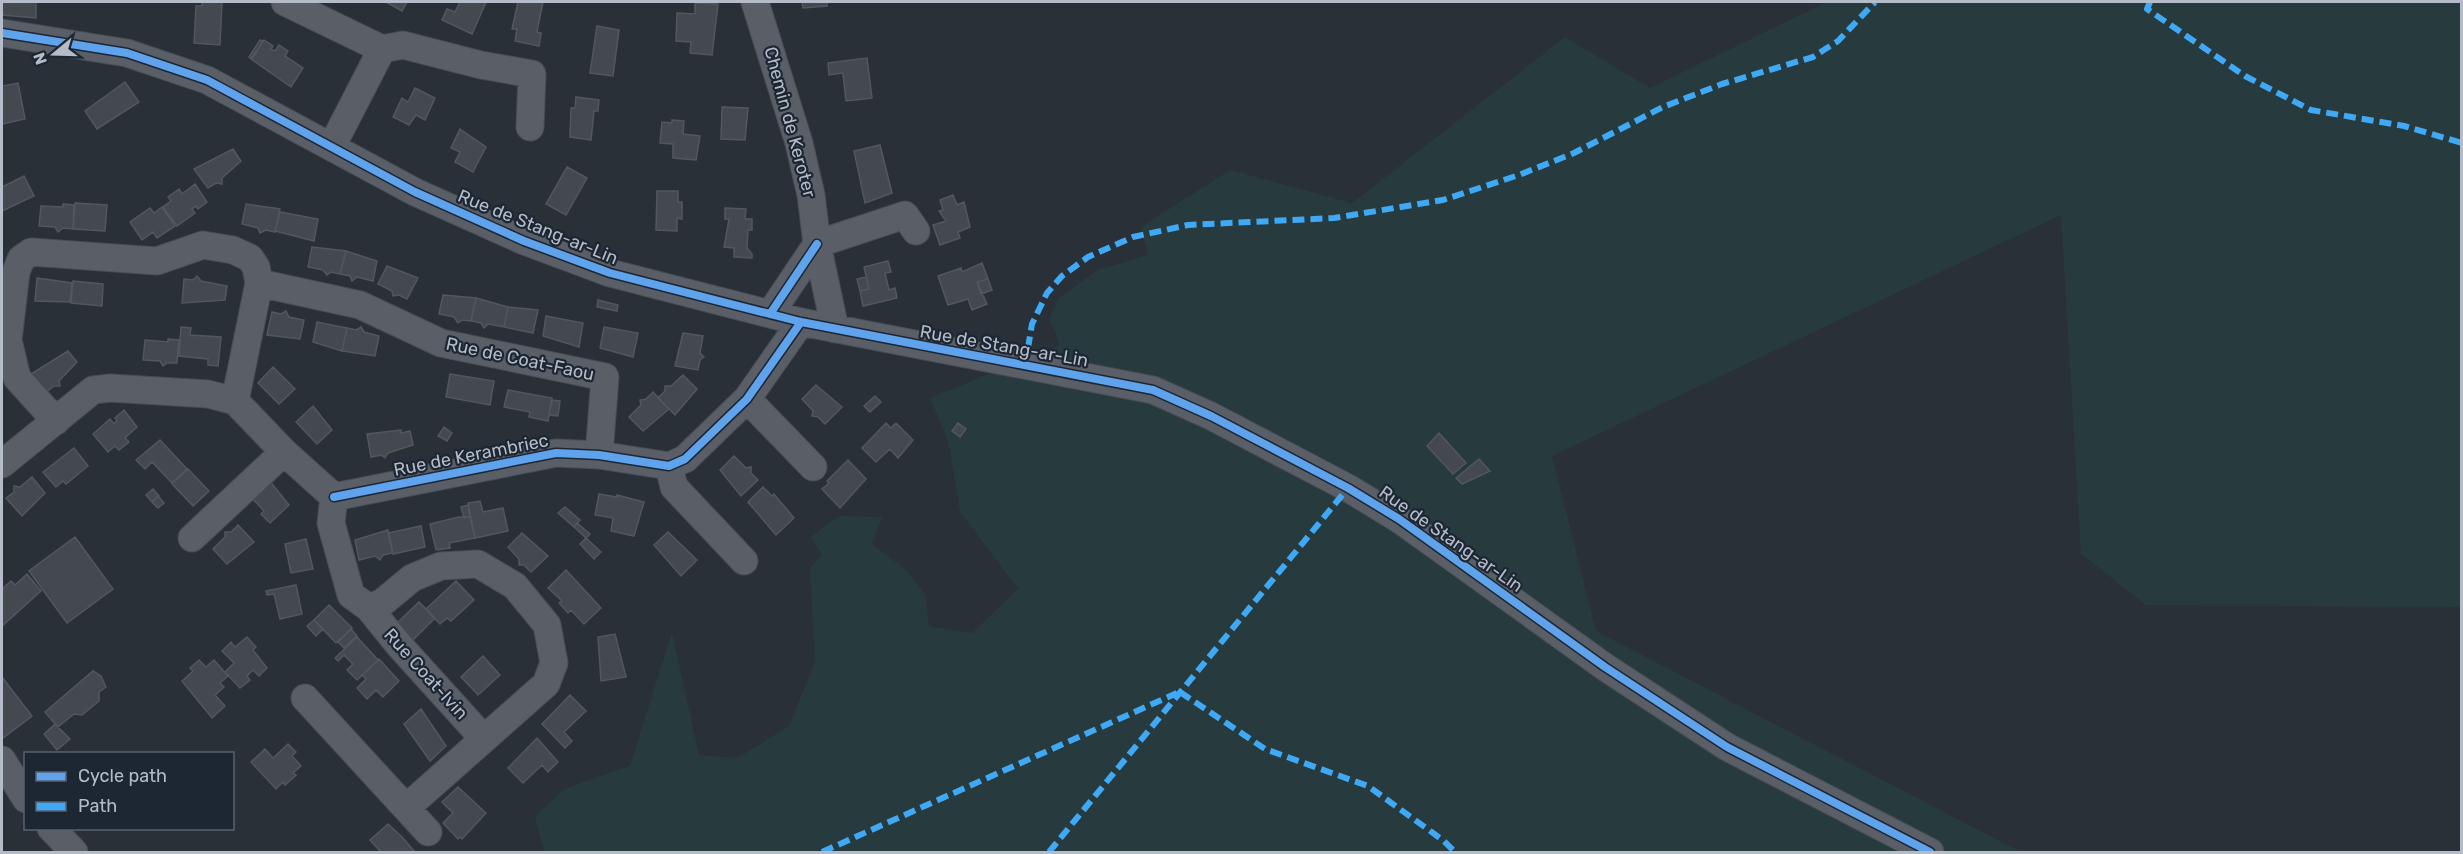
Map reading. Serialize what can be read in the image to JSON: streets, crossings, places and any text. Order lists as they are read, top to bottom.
{
  "streets": {
    "street": [
      "Chemin de Keroter",
      "Rue de Stang-ar-Lin",
      "Rue de Coat-Faou",
      "Rue de Kerambriec",
      "Rue Coat-Ivin"
    ]
  },
  "crossings": [
    ["Chemin de Keroter", "Rue de Stang-ar-Lin"],
    ["Rue de Coat-Faou", "Rue de Kerambriec"],
    ["Rue de Kerambriec", "Rue Coat-Ivin"]
  ],
  "legend": ["Cycle path", "Path"],
  "north": "left"
}
